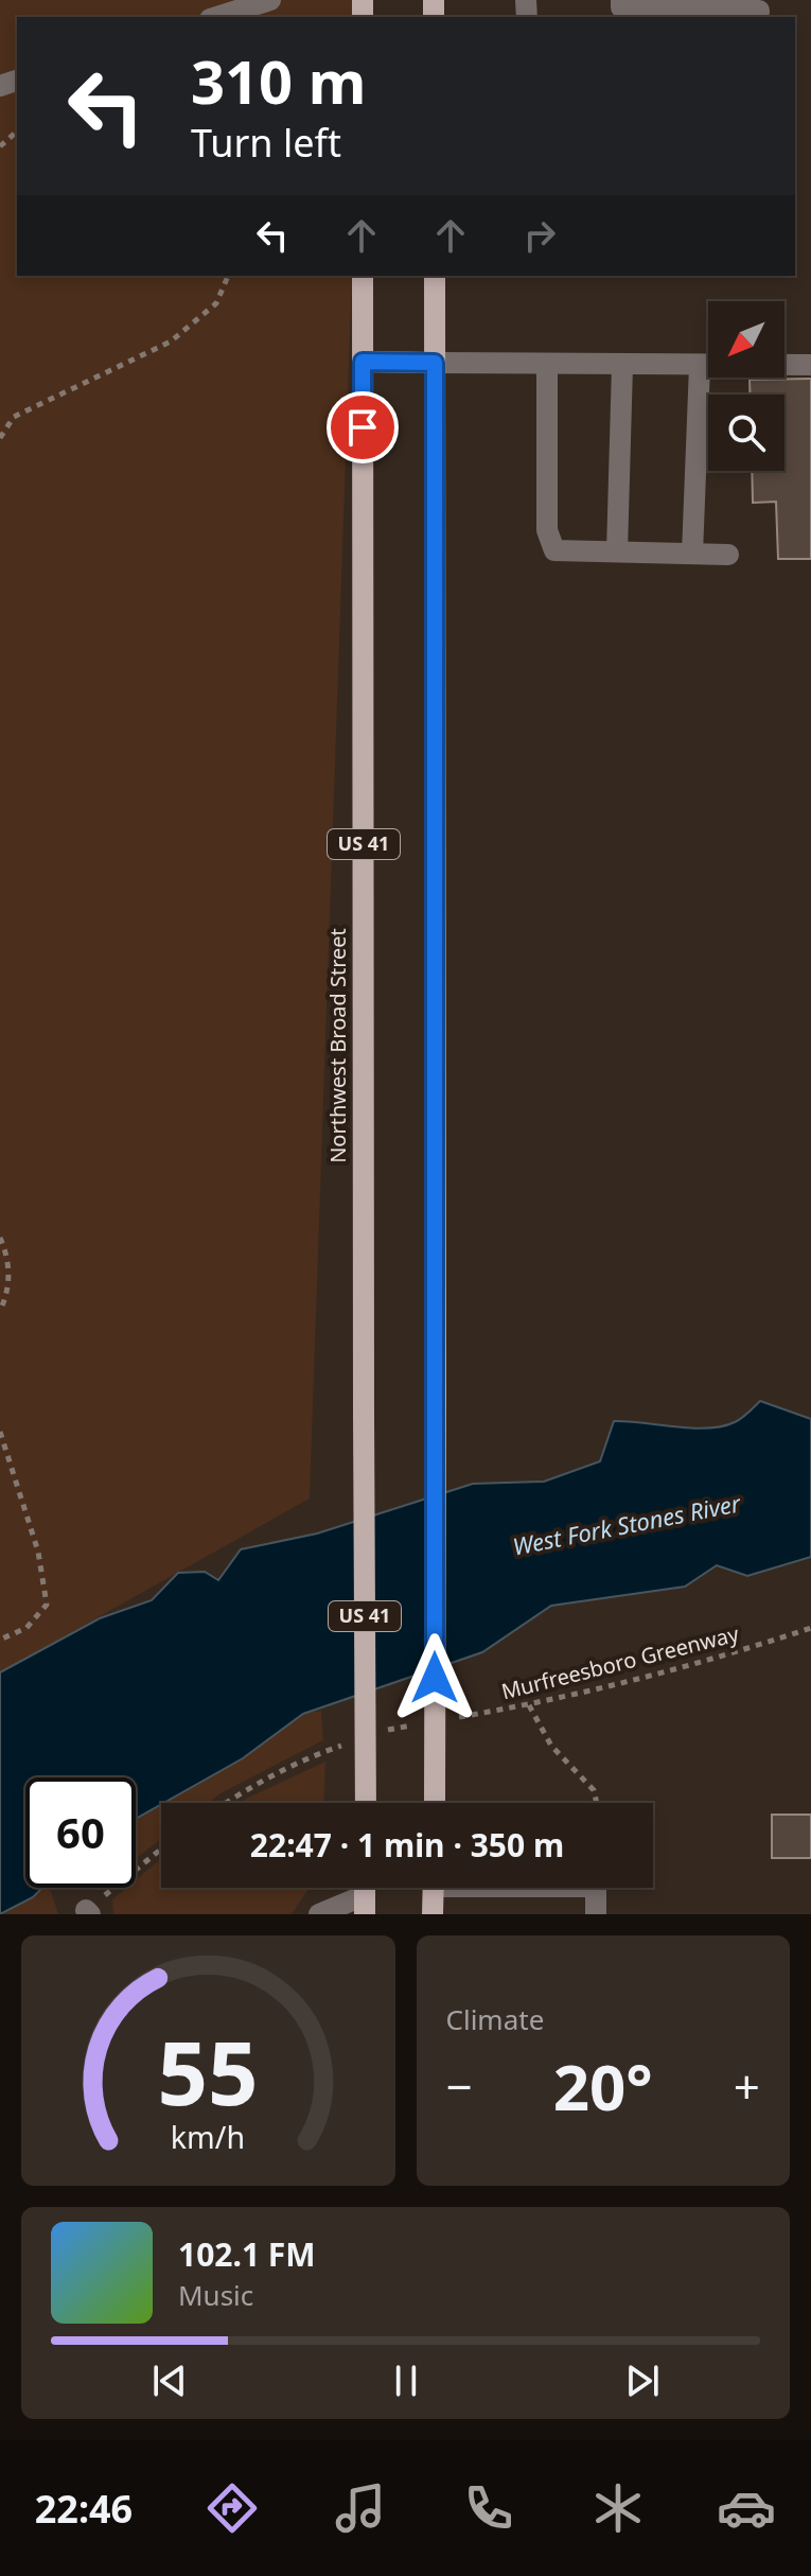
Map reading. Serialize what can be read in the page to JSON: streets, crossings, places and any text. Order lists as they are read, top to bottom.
{
  "streets": {
    "main road": ["US 41", "Northwest Broad Street"],
    "path": ["Murfreesboro Greenway"]
  },
  "water": ["West Fork Stones River"],
  "north": "bottom left",
  "page": {
    "turn": ["310 m", "Turn left"],
    "limit": "60",
    "trip": "22:47 · 1 min · 350 m",
    "tile": "Climate",
    "heat": ["−", "20°", "+"],
    "song": ["102.1 FM", "Music"],
    "tabs": "22:46",
    "gauge": ["55", "km/h"]
  }
}
